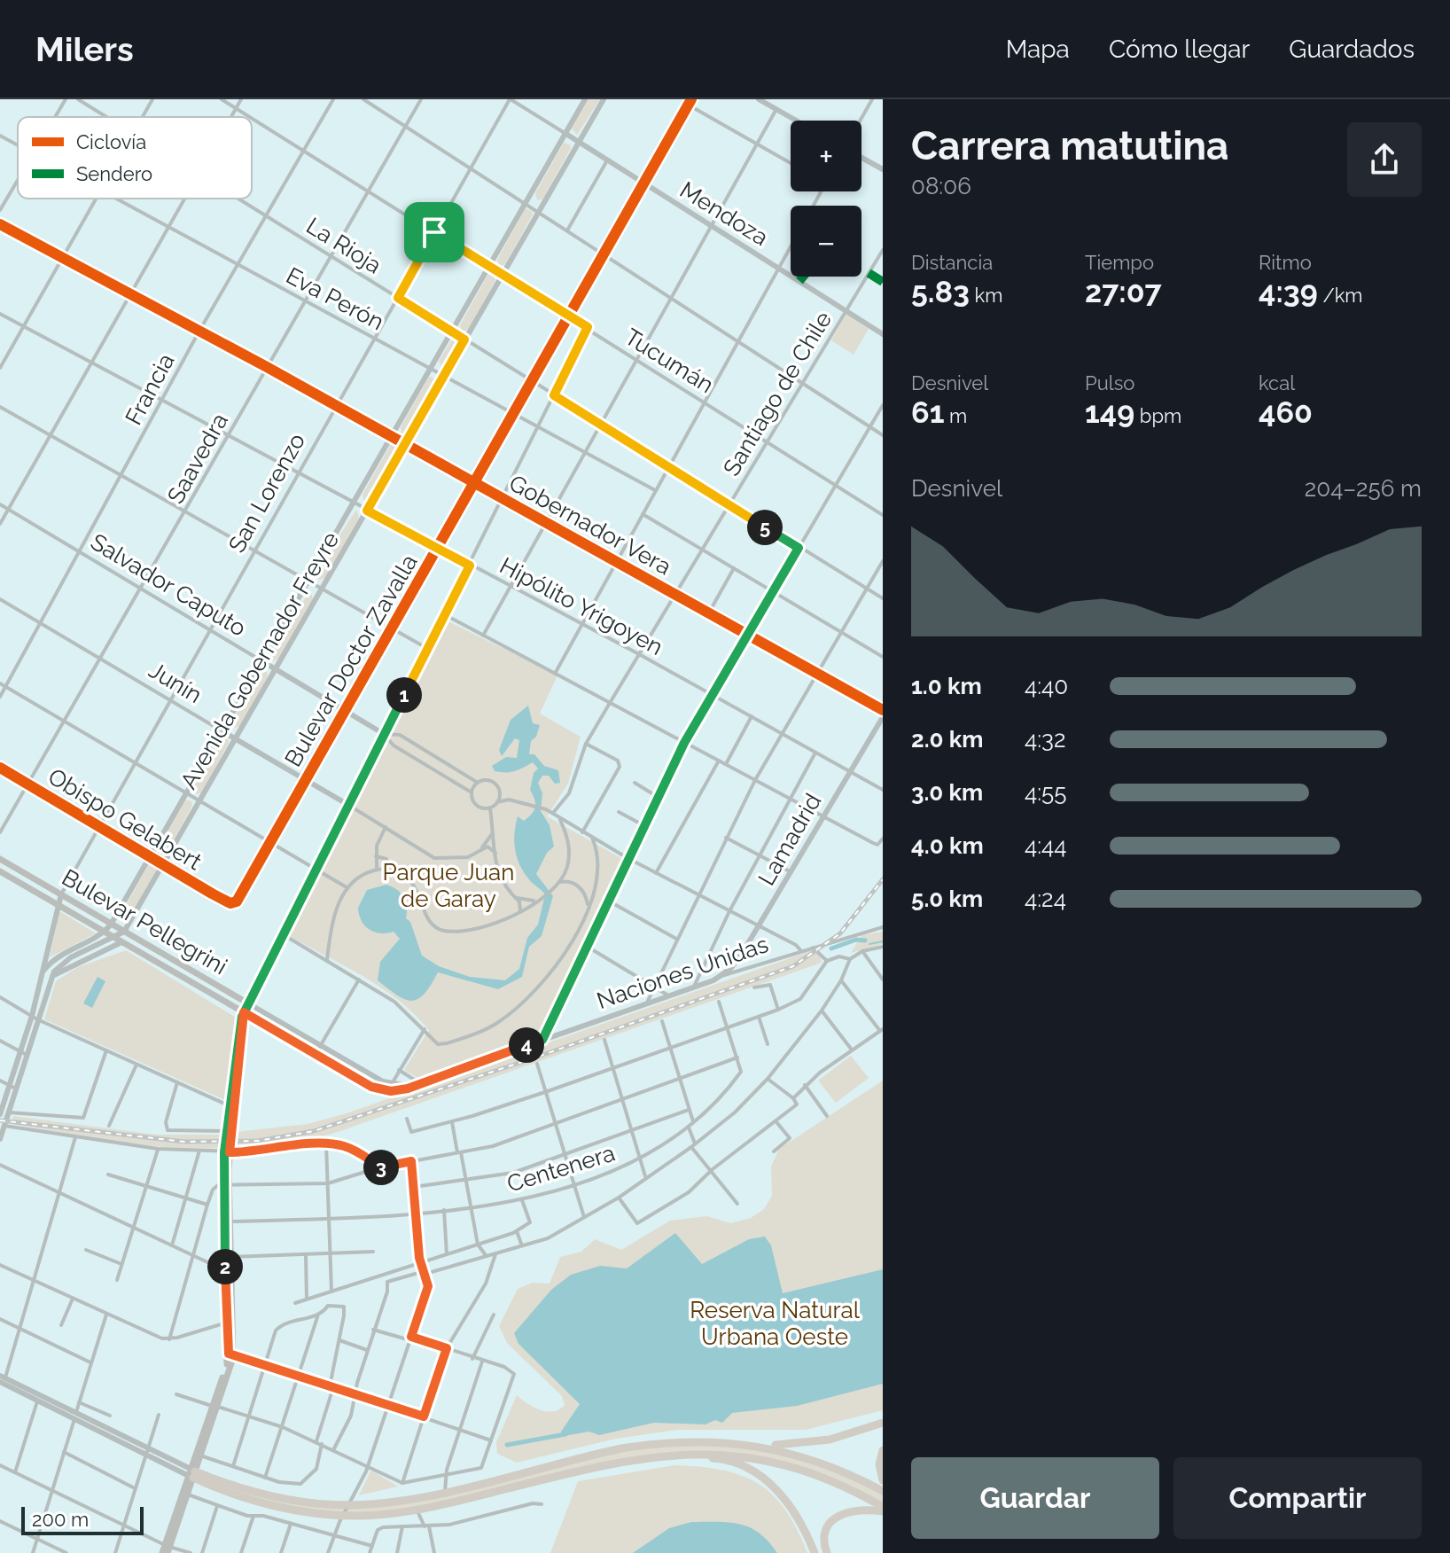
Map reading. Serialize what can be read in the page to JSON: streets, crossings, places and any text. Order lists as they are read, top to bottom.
{
  "streets": {
    "main road": [
      "Mendoza",
      "San Lorenzo",
      "Salvador Caputo",
      "Avenida Gobernador Freyre",
      "Junín",
      "Lamadrid",
      "Bulevar Pellegrini",
      "Naciones Unidas"
    ],
    "street": [
      "La Rioja",
      "Eva Perón",
      "Tucumán",
      "Francia",
      "Santiago de Chile",
      "Saavedra",
      "Gobernador Vera",
      "Hipólito Yrigoyen",
      "Bulevar Doctor Zavalla",
      "Obispo Gelabert",
      "Centenera"
    ]
  },
  "crossings": [
    ["Mendoza", "Santiago de Chile"],
    ["Mendoza", "San Lorenzo"],
    ["Mendoza", "Avenida Gobernador Freyre"],
    ["Mendoza", "Bulevar Doctor Zavalla"],
    ["La Rioja", "Francia"],
    ["La Rioja", "Santiago de Chile"],
    ["La Rioja", "Saavedra"],
    ["La Rioja", "San Lorenzo"],
    ["La Rioja", "Avenida Gobernador Freyre"],
    ["La Rioja", "Bulevar Doctor Zavalla"],
    ["Eva Perón", "Francia"],
    ["Eva Perón", "Saavedra"],
    ["Eva Perón", "San Lorenzo"],
    ["Eva Perón", "Avenida Gobernador Freyre"],
    ["Eva Perón", "Bulevar Doctor Zavalla"],
    ["Tucumán", "Francia"],
    ["Tucumán", "Santiago de Chile"],
    ["Tucumán", "Saavedra"],
    ["Tucumán", "San Lorenzo"],
    ["Tucumán", "Avenida Gobernador Freyre"],
    ["Tucumán", "Bulevar Doctor Zavalla"],
    ["Francia", "Gobernador Vera"],
    ["Francia", "Salvador Caputo"],
    ["Francia", "Hipólito Yrigoyen"],
    ["Francia", "Junín"],
    ["Santiago de Chile", "Gobernador Vera"],
    ["Santiago de Chile", "Hipólito Yrigoyen"],
    ["Saavedra", "Gobernador Vera"],
    ["Saavedra", "Salvador Caputo"],
    ["Saavedra", "Hipólito Yrigoyen"],
    ["Saavedra", "Junín"],
    ["Saavedra", "Obispo Gelabert"],
    ["San Lorenzo", "Gobernador Vera"],
    ["San Lorenzo", "Salvador Caputo"],
    ["San Lorenzo", "Hipólito Yrigoyen"],
    ["San Lorenzo", "Avenida Gobernador Freyre"],
    ["San Lorenzo", "Junín"],
    ["San Lorenzo", "Obispo Gelabert"],
    ["San Lorenzo", "Bulevar Pellegrini"],
    ["Gobernador Vera", "Avenida Gobernador Freyre"],
    ["Gobernador Vera", "Bulevar Doctor Zavalla"],
    ["Salvador Caputo", "Avenida Gobernador Freyre"],
    ["Salvador Caputo", "Bulevar Doctor Zavalla"],
    ["Hipólito Yrigoyen", "Avenida Gobernador Freyre"],
    ["Hipólito Yrigoyen", "Bulevar Doctor Zavalla"],
    ["Hipólito Yrigoyen", "Lamadrid"],
    ["Avenida Gobernador Freyre", "Junín"],
    ["Avenida Gobernador Freyre", "Obispo Gelabert"],
    ["Avenida Gobernador Freyre", "Bulevar Pellegrini"],
    ["Bulevar Doctor Zavalla", "Junín"],
    ["Bulevar Doctor Zavalla", "Obispo Gelabert"],
    ["Lamadrid", "Naciones Unidas"],
    ["Bulevar Pellegrini", "Naciones Unidas"]
  ],
  "parks": ["Parque Juan de Garay", "Reserva Natural Urbana Oeste"],
  "legend": ["Ciclovía", "Sendero"],
  "scale_bar": "200 m",
  "page": {
    "header": "Milers",
    "nav": ["Mapa", "Cómo llegar", "Guardados"],
    "heading": ["Carrera matutina", "08:06"],
    "map_buttons": ["+", "−"],
    "stats": [
      ["Distancia", "5.83 km"],
      ["Tiempo", "27:07"],
      ["Ritmo", "4:39 /km"],
      ["Desnivel", "61 m"],
      ["Pulso", "149 bpm"],
      ["kcal", "460"]
    ],
    "chart": ["Desnivel", "204–256 m"],
    "pins": [
      "5",
      "1",
      "4",
      "3",
      "2"
    ],
    "list": [
      {
        "name": "1.0 km",
        "note": "4:40"
      },
      {
        "name": "2.0 km",
        "note": "4:32"
      },
      {
        "name": "3.0 km",
        "note": "4:55"
      },
      {
        "name": "4.0 km",
        "note": "4:44"
      },
      {
        "name": "5.0 km",
        "note": "4:24"
      }
    ],
    "buttons": ["Guardar", "Compartir"],
    "scale": "200 m"
  }
}
